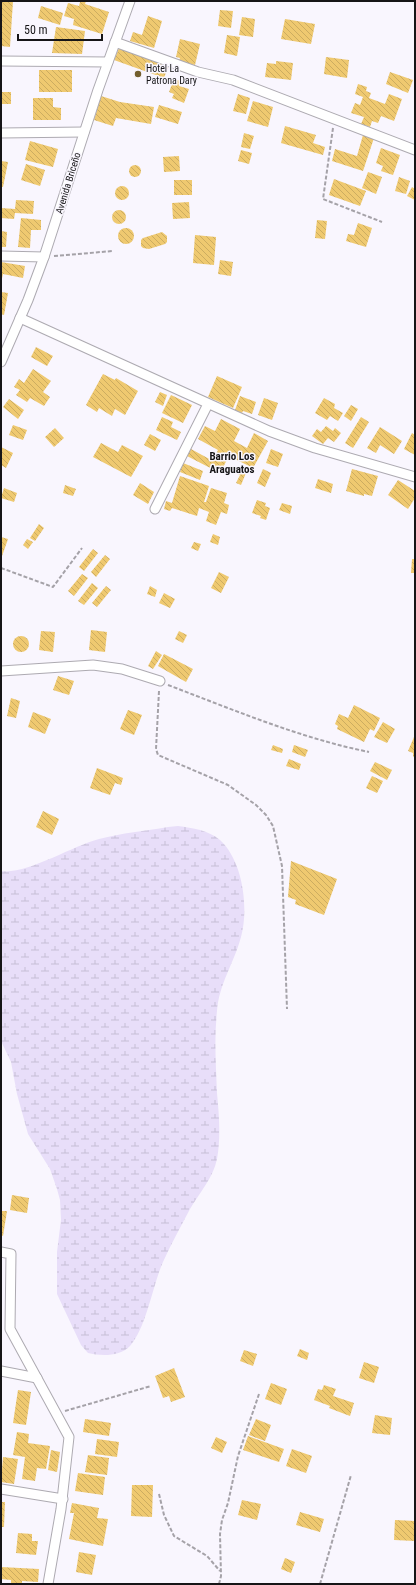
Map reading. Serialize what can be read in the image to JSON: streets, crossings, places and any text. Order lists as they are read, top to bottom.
{
  "streets": {
    "street": ["Avenida Briceño"]
  },
  "districts": ["Barrio Los Araguatos"],
  "places": ["Hotel La Patrona Dary"],
  "scale_bar": "50 m"
}
